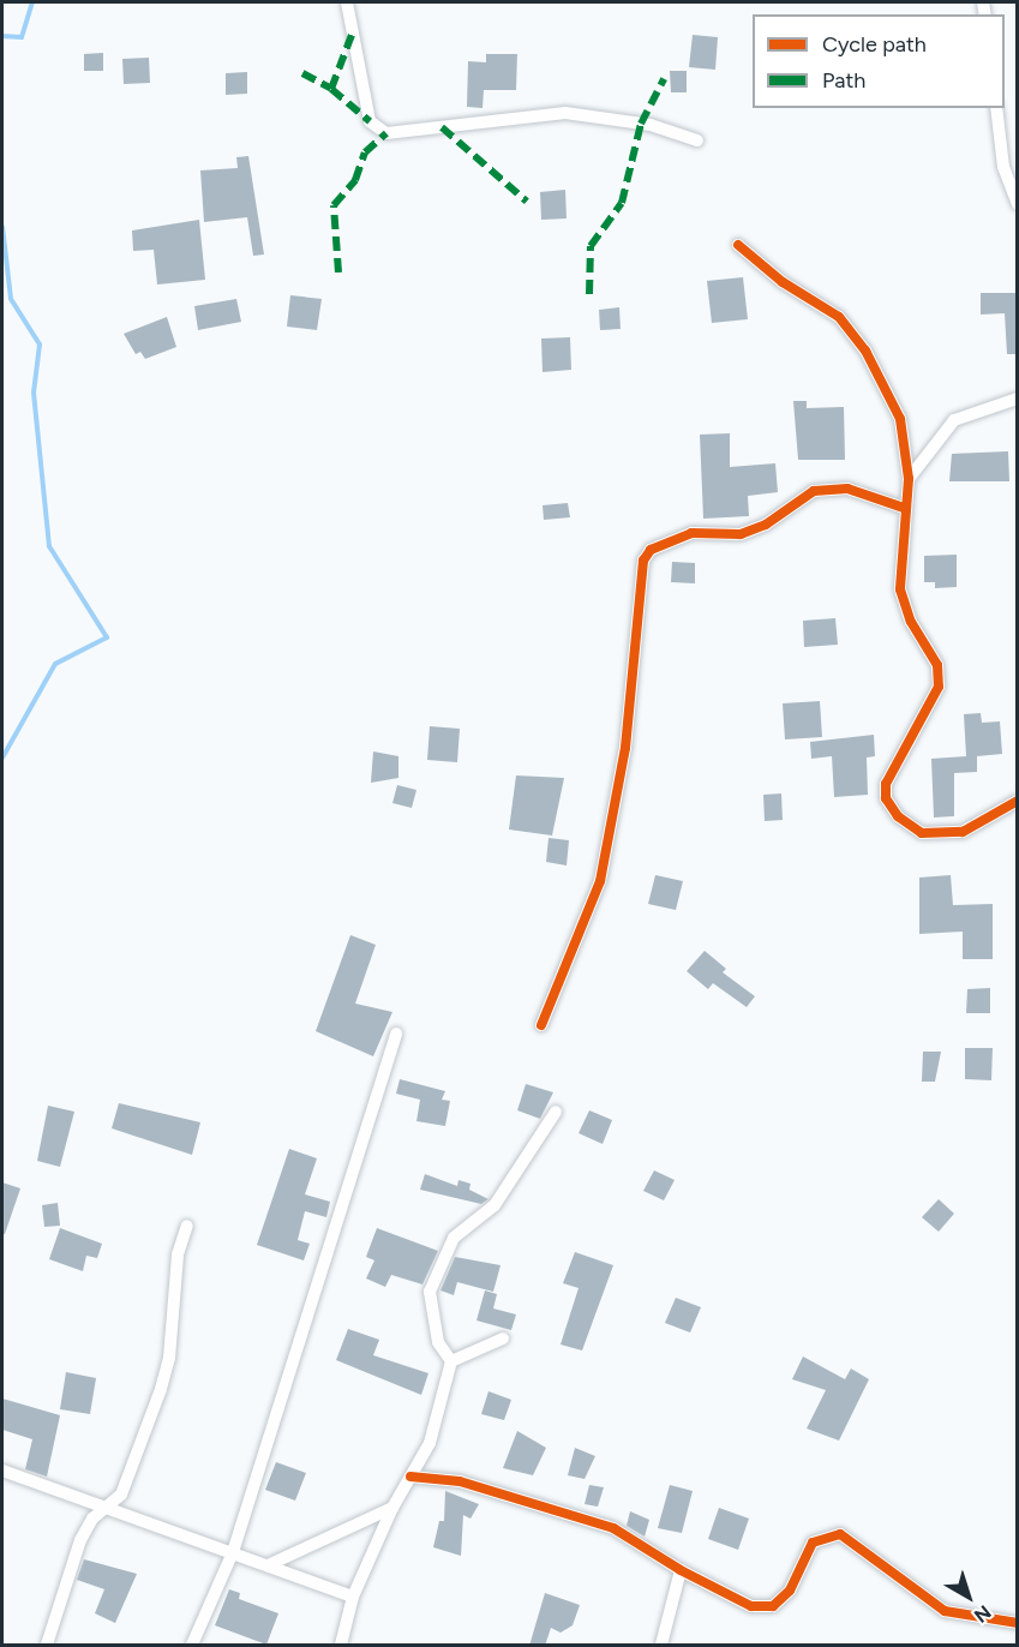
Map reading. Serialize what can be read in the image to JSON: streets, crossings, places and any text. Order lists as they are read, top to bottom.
{
  "legend": ["Cycle path", "Path"],
  "north": "bottom right"
}
